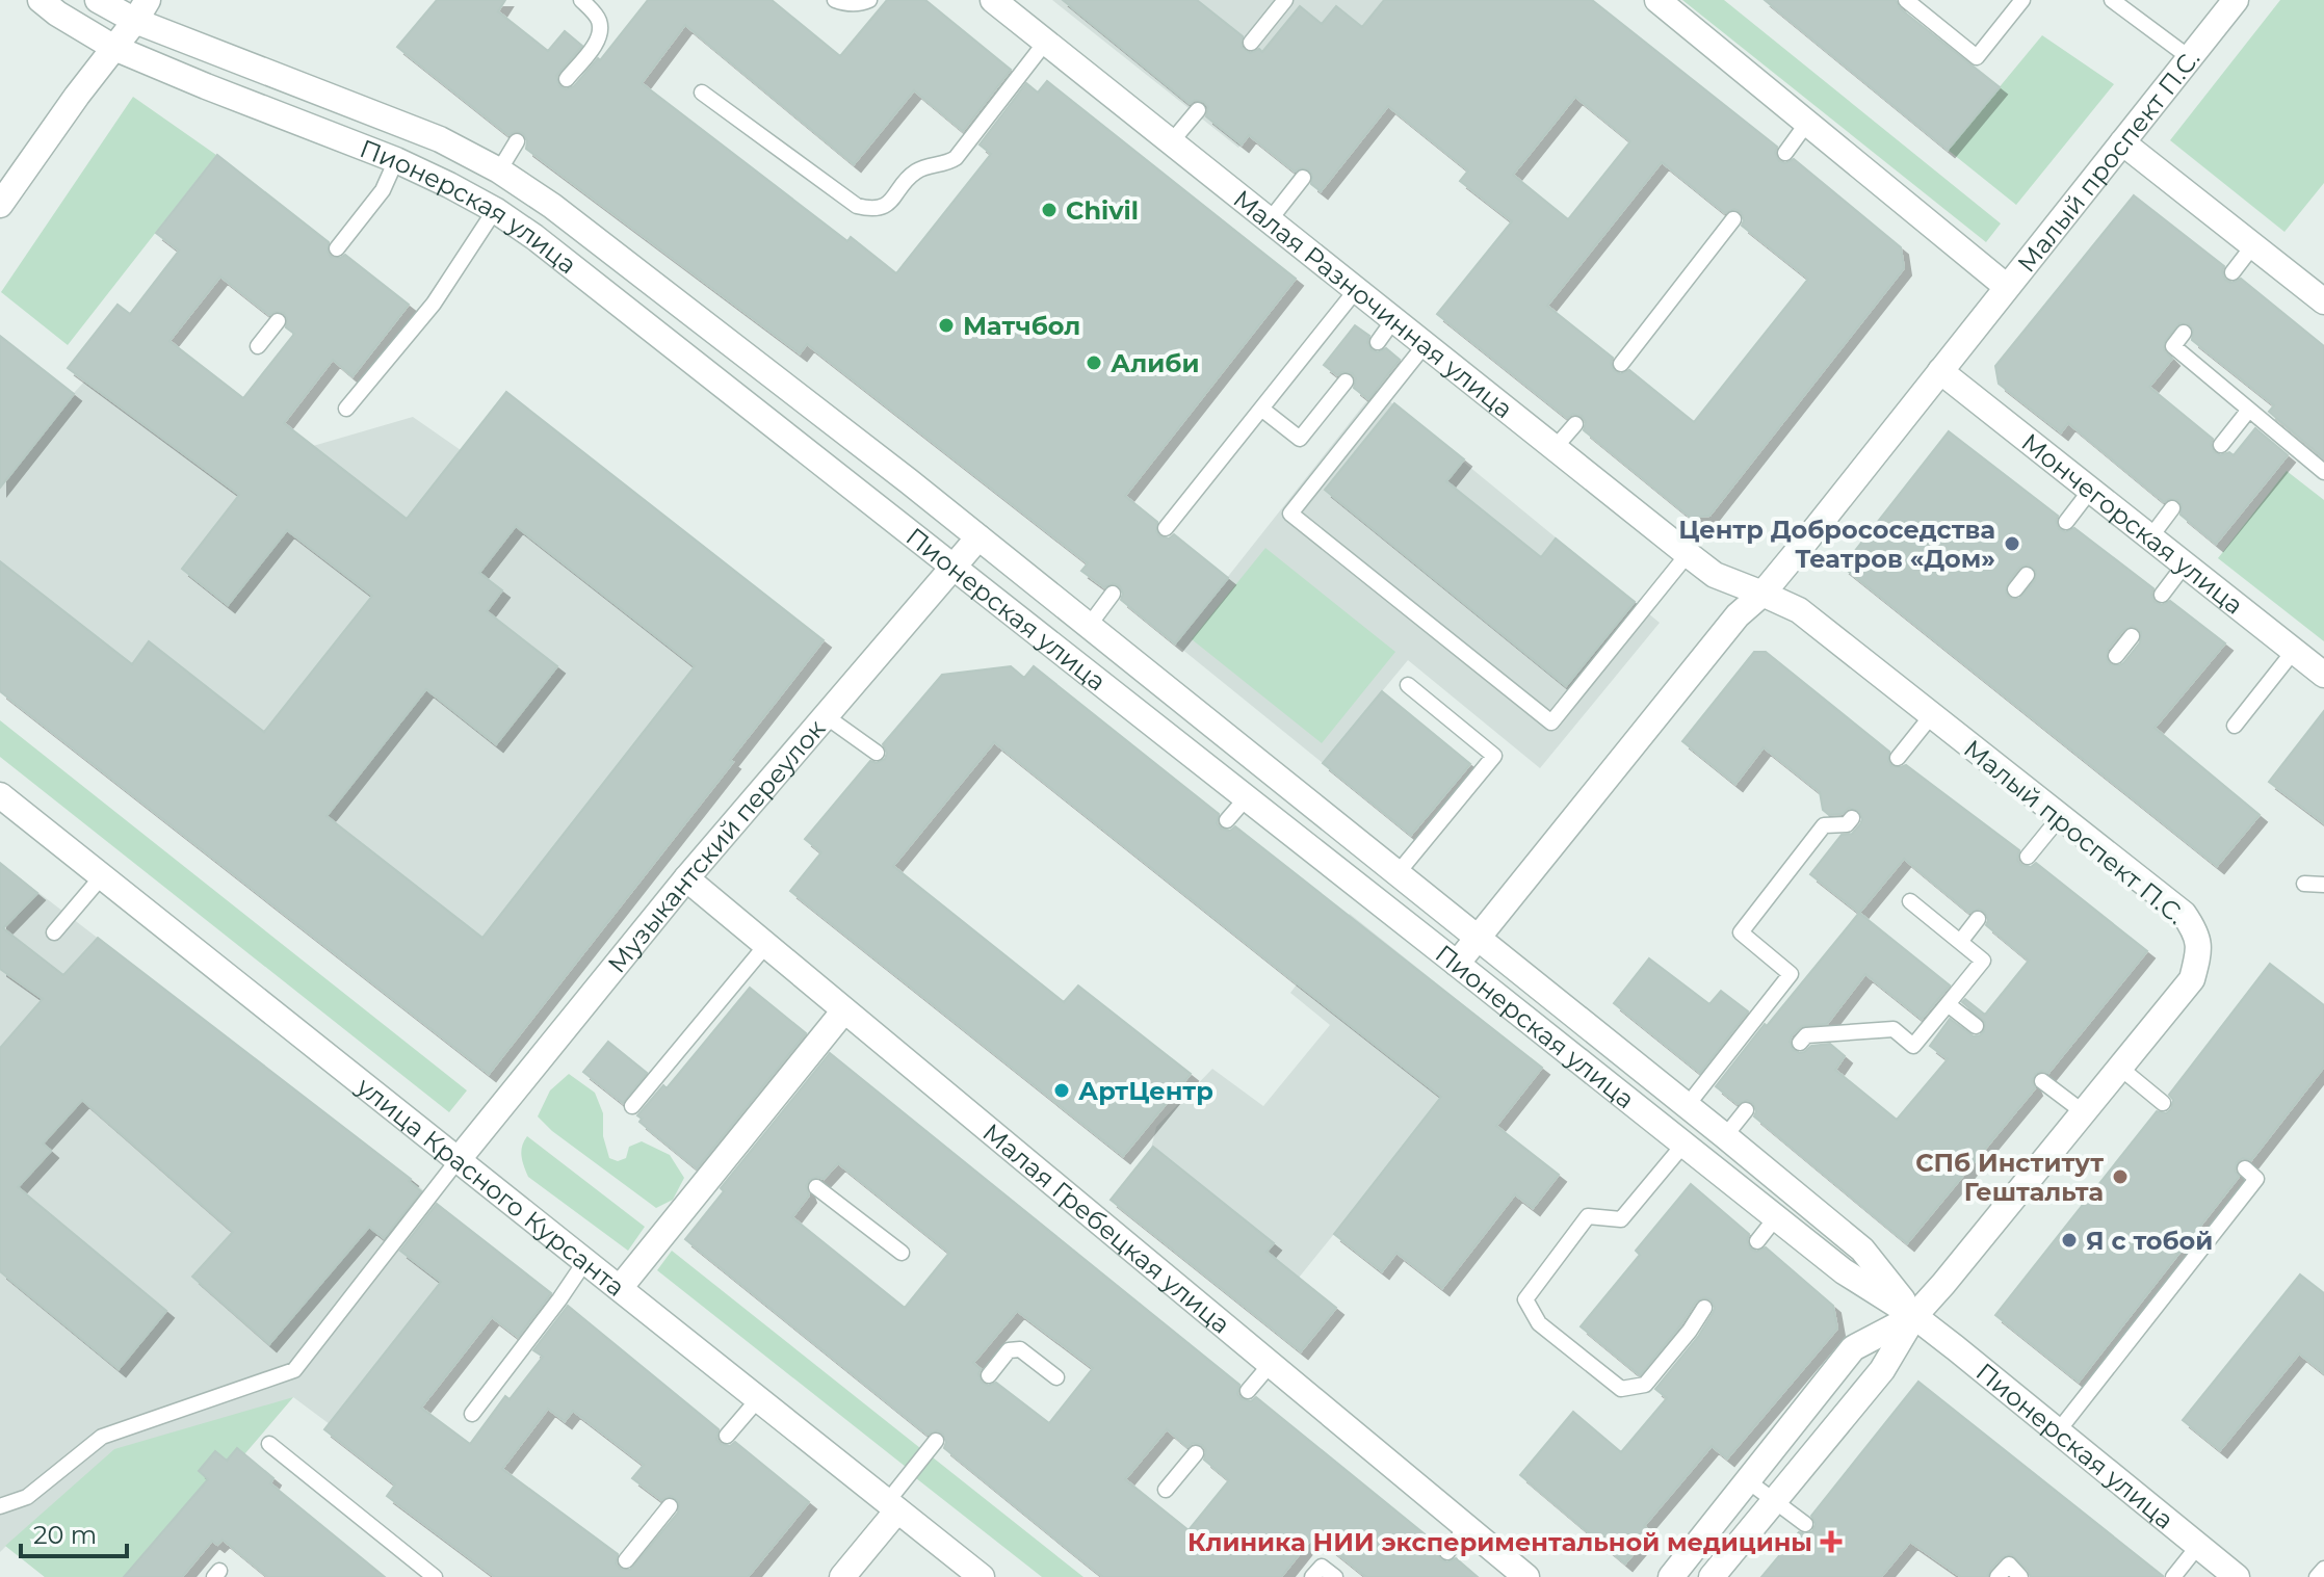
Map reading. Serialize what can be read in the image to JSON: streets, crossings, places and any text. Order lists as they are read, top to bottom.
{
  "streets": {
    "street": [
      "Малый проспект П.С.",
      "Пионерская улица",
      "Малая Разночинная улица",
      "Мончегорская улица",
      "Музыкантский переулок",
      "улица Красного Курсанта",
      "Малая Гребецкая улица"
    ]
  },
  "crossings": [
    ["Малый проспект П.С.", "Пионерская улица"],
    ["Малый проспект П.С.", "Малая Разночинная улица"],
    ["Малый проспект П.С.", "Мончегорская улица"],
    ["Пионерская улица", "Музыкантский переулок"],
    ["Музыкантский переулок", "улица Красного Курсанта"],
    ["Музыкантский переулок", "Малая Гребецкая улица"]
  ],
  "places": {
    "other": [
      "Chivil",
      "Матчбол",
      "Алиби",
      "Центр Добрососедства Театров «Дом»",
      "АртЦентр",
      "СПб Институт Гештальта",
      "Я с тобой"
    ],
    "health": ["Клиника НИИ экспериментальной медицины"]
  },
  "scale_bar": "20 m"
}
